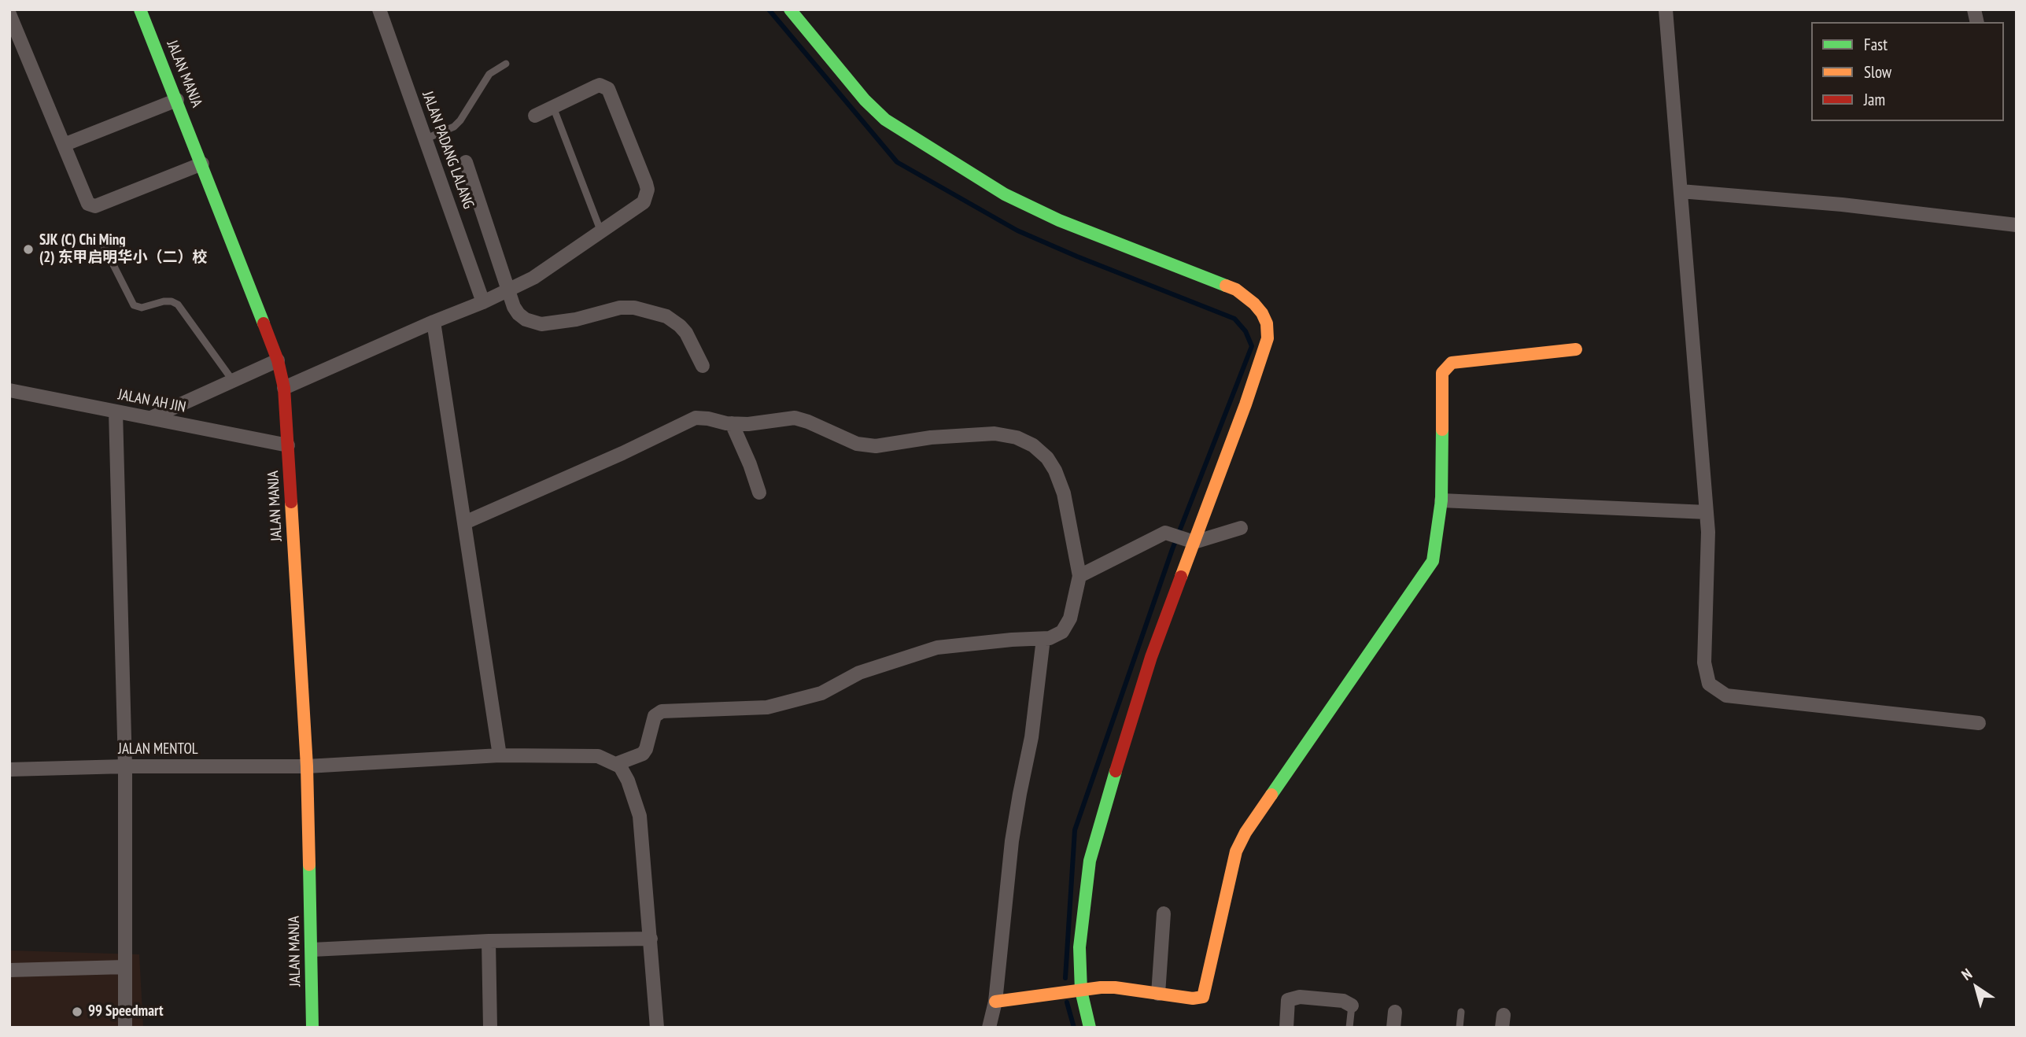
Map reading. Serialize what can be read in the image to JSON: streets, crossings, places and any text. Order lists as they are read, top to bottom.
{
  "streets": {
    "street": [
      "JALAN MANJA",
      "JALAN PADANG LALANG",
      "JALAN AH JIN",
      "JALAN MENTOL"
    ]
  },
  "crossings": [
    ["JALAN MANJA", "JALAN AH JIN"],
    ["JALAN MANJA", "JALAN MENTOL"]
  ],
  "places": ["SJK (C) Chi Ming (2) 东甲启明华小（二）校", "99 Speedmart"],
  "legend": ["Fast", "Slow", "Jam"],
  "north": "top left"
}
